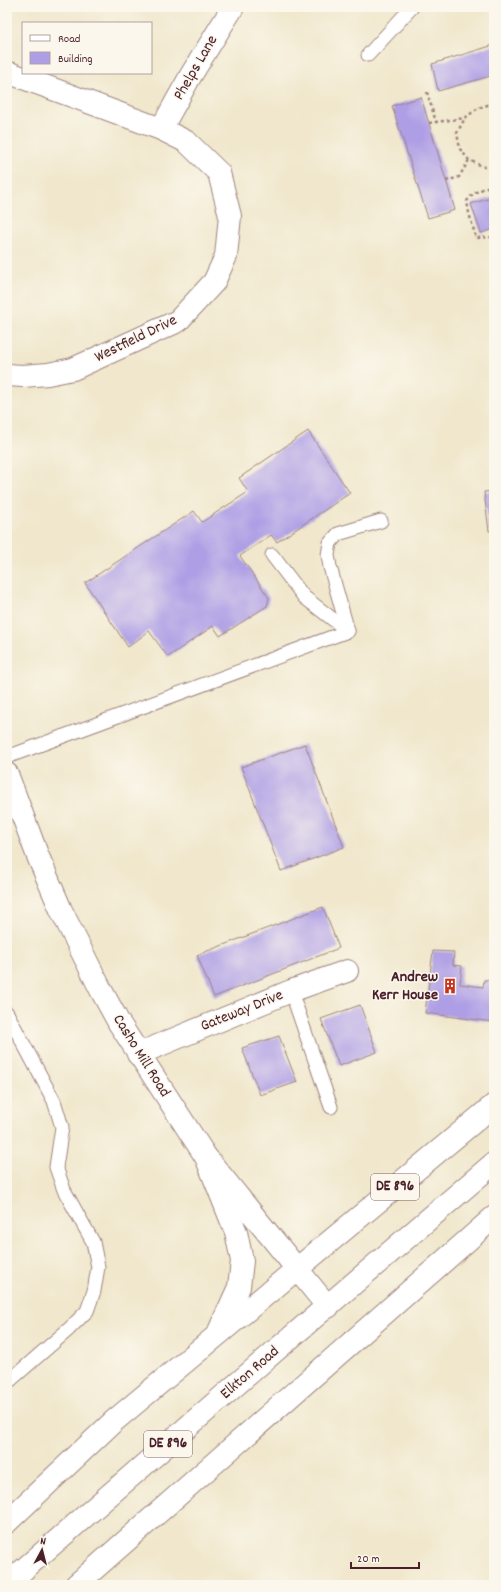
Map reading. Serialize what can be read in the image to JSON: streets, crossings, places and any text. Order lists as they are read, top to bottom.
{
  "streets": {
    "street": [
      "Phelps Lane",
      "Westfield Drive",
      "Gateway Drive",
      "Casho Mill Road",
      "DE 896",
      "Elkton Road"
    ]
  },
  "crossings": [
    ["Phelps Lane", "Westfield Drive"],
    ["Gateway Drive", "Casho Mill Road"],
    ["Casho Mill Road", "DE 896"],
    ["Casho Mill Road", "Elkton Road"]
  ],
  "places": {
    "building": ["Andrew Kerr House"]
  },
  "legend": ["Road", "Building"],
  "scale_bar": "20 m",
  "north": "top"
}
